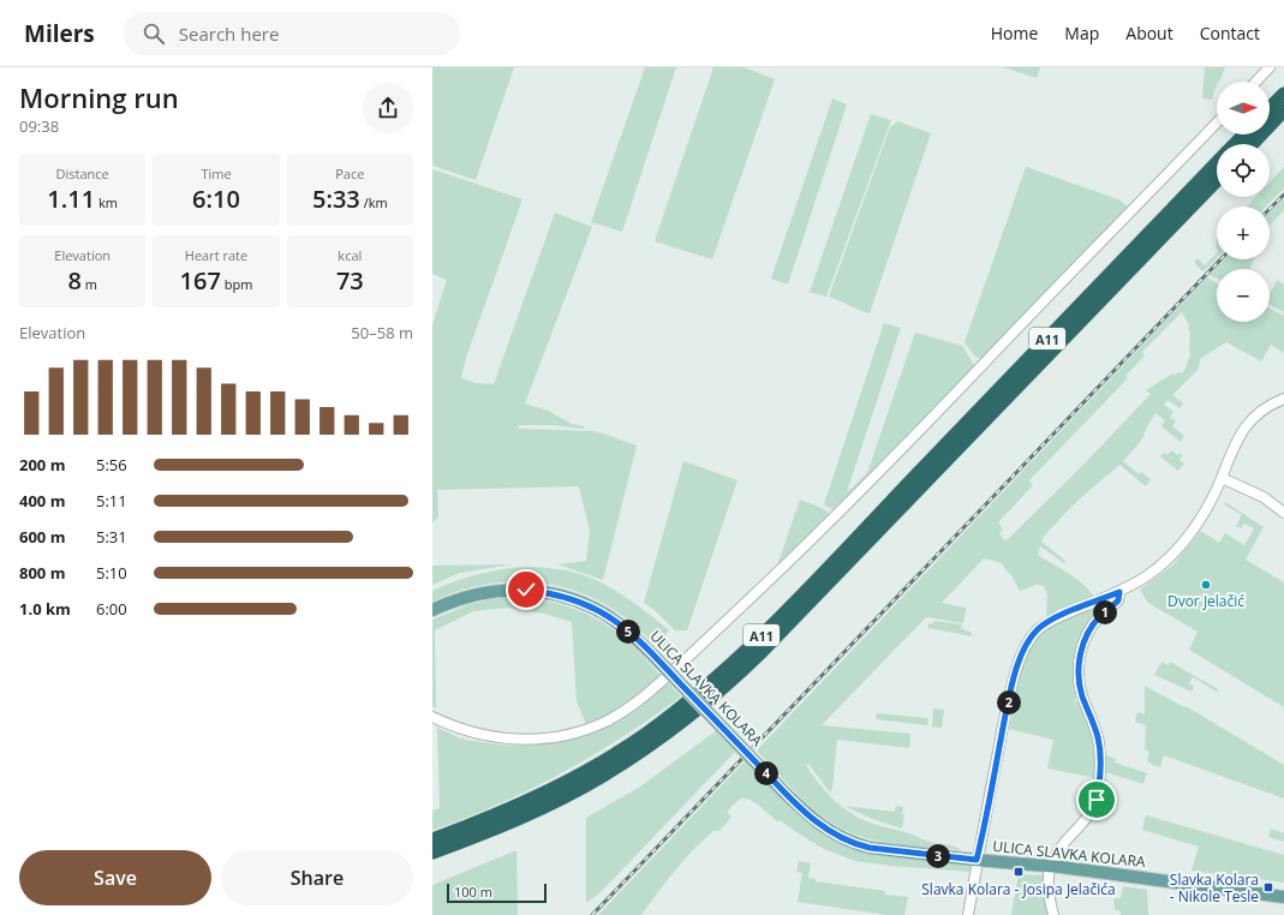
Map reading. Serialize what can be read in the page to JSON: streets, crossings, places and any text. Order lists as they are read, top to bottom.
{
  "streets": {
    "highway": ["A11"],
    "main road": ["ULICA SLAVKA KOLARA"]
  },
  "places": {
    "other": ["Dvor Jelačić"],
    "transit": ["Slavka Kolara - Josipa Jelačića", "Slavka Kolara - Nikole Tesle"]
  },
  "scale_bar": "100 m",
  "north": "right",
  "page": {
    "header": "Milers",
    "search": "Search here",
    "nav": [
      "Home",
      "Map",
      "About",
      "Contact"
    ],
    "heading": ["Morning run", "09:38"],
    "map_buttons": ["+", "−"],
    "stats": [
      ["Distance", "1.11 km"],
      ["Time", "6:10"],
      ["Pace", "5:33 /km"],
      ["Elevation", "8 m"],
      ["Heart rate", "167 bpm"],
      ["kcal", "73"]
    ],
    "chart": ["Elevation", "50–58 m"],
    "list": [
      {
        "name": "200 m",
        "note": "5:56"
      },
      {
        "name": "400 m",
        "note": "5:11"
      },
      {
        "name": "600 m",
        "note": "5:31"
      },
      {
        "name": "800 m",
        "note": "5:10"
      },
      {
        "name": "1.0 km",
        "note": "6:00"
      }
    ],
    "pins": [
      "1",
      "5",
      "2",
      "4",
      "3"
    ],
    "buttons": ["Save", "Share"],
    "scale": "100 m"
  }
}
